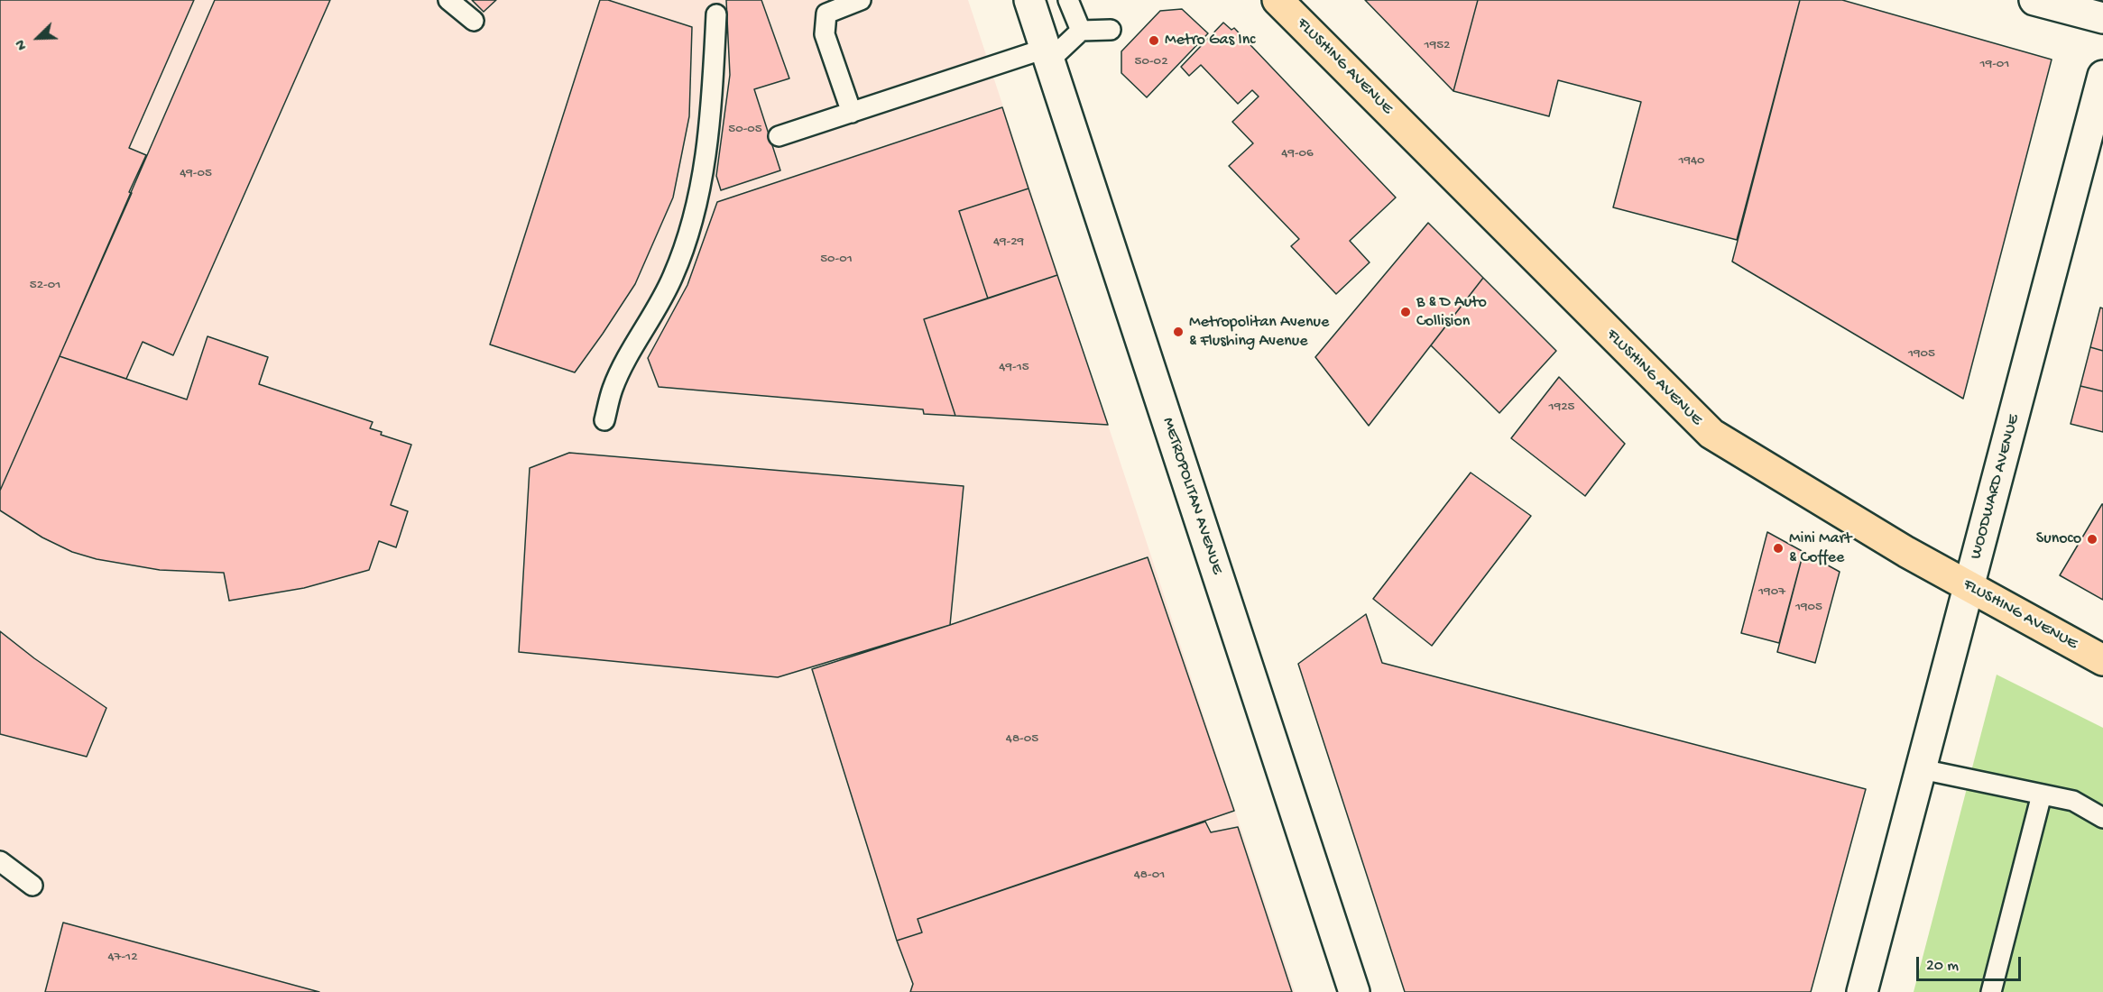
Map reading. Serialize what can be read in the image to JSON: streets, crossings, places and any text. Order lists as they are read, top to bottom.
{
  "streets": {
    "main road": ["FLUSHING AVENUE", "WOODWARD AVENUE", "METROPOLITAN AVENUE"]
  },
  "crossings": [
    ["FLUSHING AVENUE", "WOODWARD AVENUE"]
  ],
  "places": [
    "Metro Gas Inc",
    "B & D Auto Collision",
    "Metropolitan Avenue & Flushing Avenue",
    "Sunoco",
    "Mini Mart & Coffee"
  ],
  "house_numbers": [
    "1952",
    "50-02",
    "19-01",
    "50-05",
    "49-06",
    "1940",
    "49-05",
    "49-29",
    "50-01",
    "52-01",
    "1905",
    "49-15",
    "1925",
    "1907",
    "1905",
    "48-05",
    "48-01",
    "47-12"
  ],
  "scale_bar": "20 m",
  "north": "bottom left"
}
